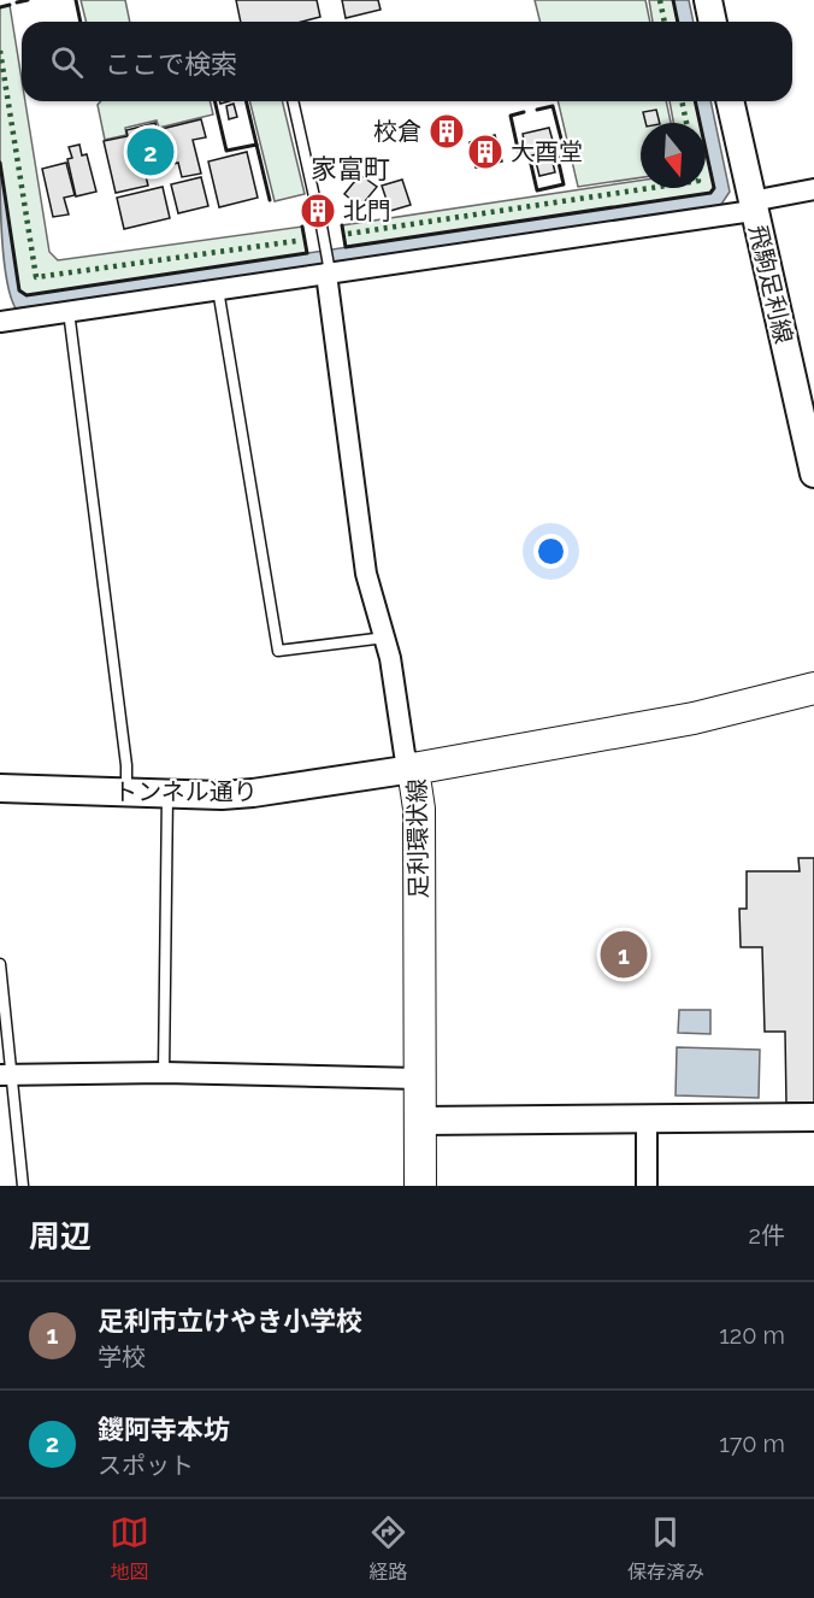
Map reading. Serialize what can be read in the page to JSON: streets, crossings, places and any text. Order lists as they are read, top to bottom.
{
  "streets": {
    "main road": ["足利環状線"],
    "street": ["飛駒足利線", "トンネル通り"]
  },
  "crossings": [
    ["トンネル通り", "足利環状線"]
  ],
  "districts": ["家富町"],
  "places": {
    "building": ["校倉", "大酉堂", "北門"]
  },
  "north": "bottom",
  "page": {
    "search": "ここで検索",
    "pins": ["2", "1"],
    "heading": ["周辺", "2件"],
    "list": [
      {
        "mark": "1",
        "name": "足利市立けやき小学校",
        "note": "学校",
        "value": "120 m"
      },
      {
        "mark": "2",
        "name": "鑁阿寺本坊",
        "note": "スポット",
        "value": "170 m"
      }
    ],
    "nav": ["地図", "経路", "保存済み"]
  }
}
